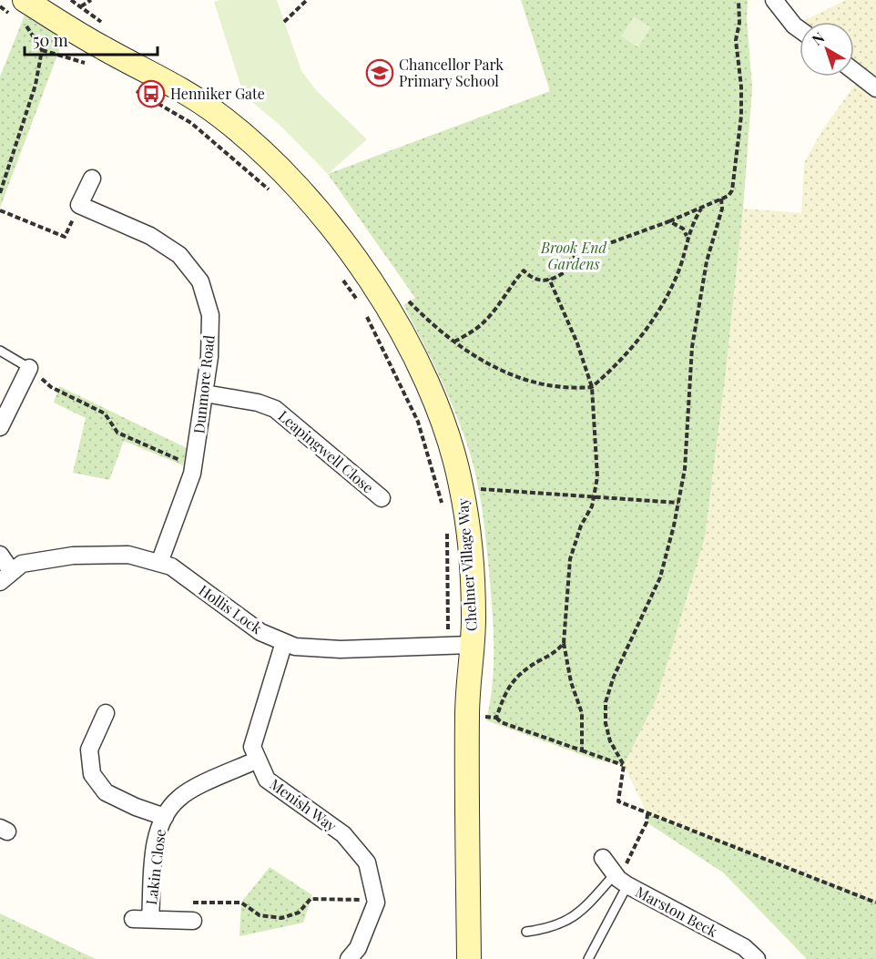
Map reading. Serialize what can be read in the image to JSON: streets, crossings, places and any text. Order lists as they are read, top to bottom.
{
  "streets": {
    "street": [
      "Dunmore Road",
      "Leapingwell Close",
      "Chelmer Village Way",
      "Hollis Lock",
      "Menish Way",
      "Lakin Close",
      "Marston Beck"
    ]
  },
  "crossings": [
    ["Dunmore Road", "Leapingwell Close"],
    ["Dunmore Road", "Hollis Lock"],
    ["Chelmer Village Way", "Hollis Lock"],
    ["Hollis Lock", "Menish Way"],
    ["Menish Way", "Lakin Close"]
  ],
  "parks": ["Brook End Gardens"],
  "places": {
    "school or university": ["Chancellor Park Primary School"],
    "bus stop": ["Henniker Gate"]
  },
  "scale_bar": "50 m",
  "north": "top left"
}
